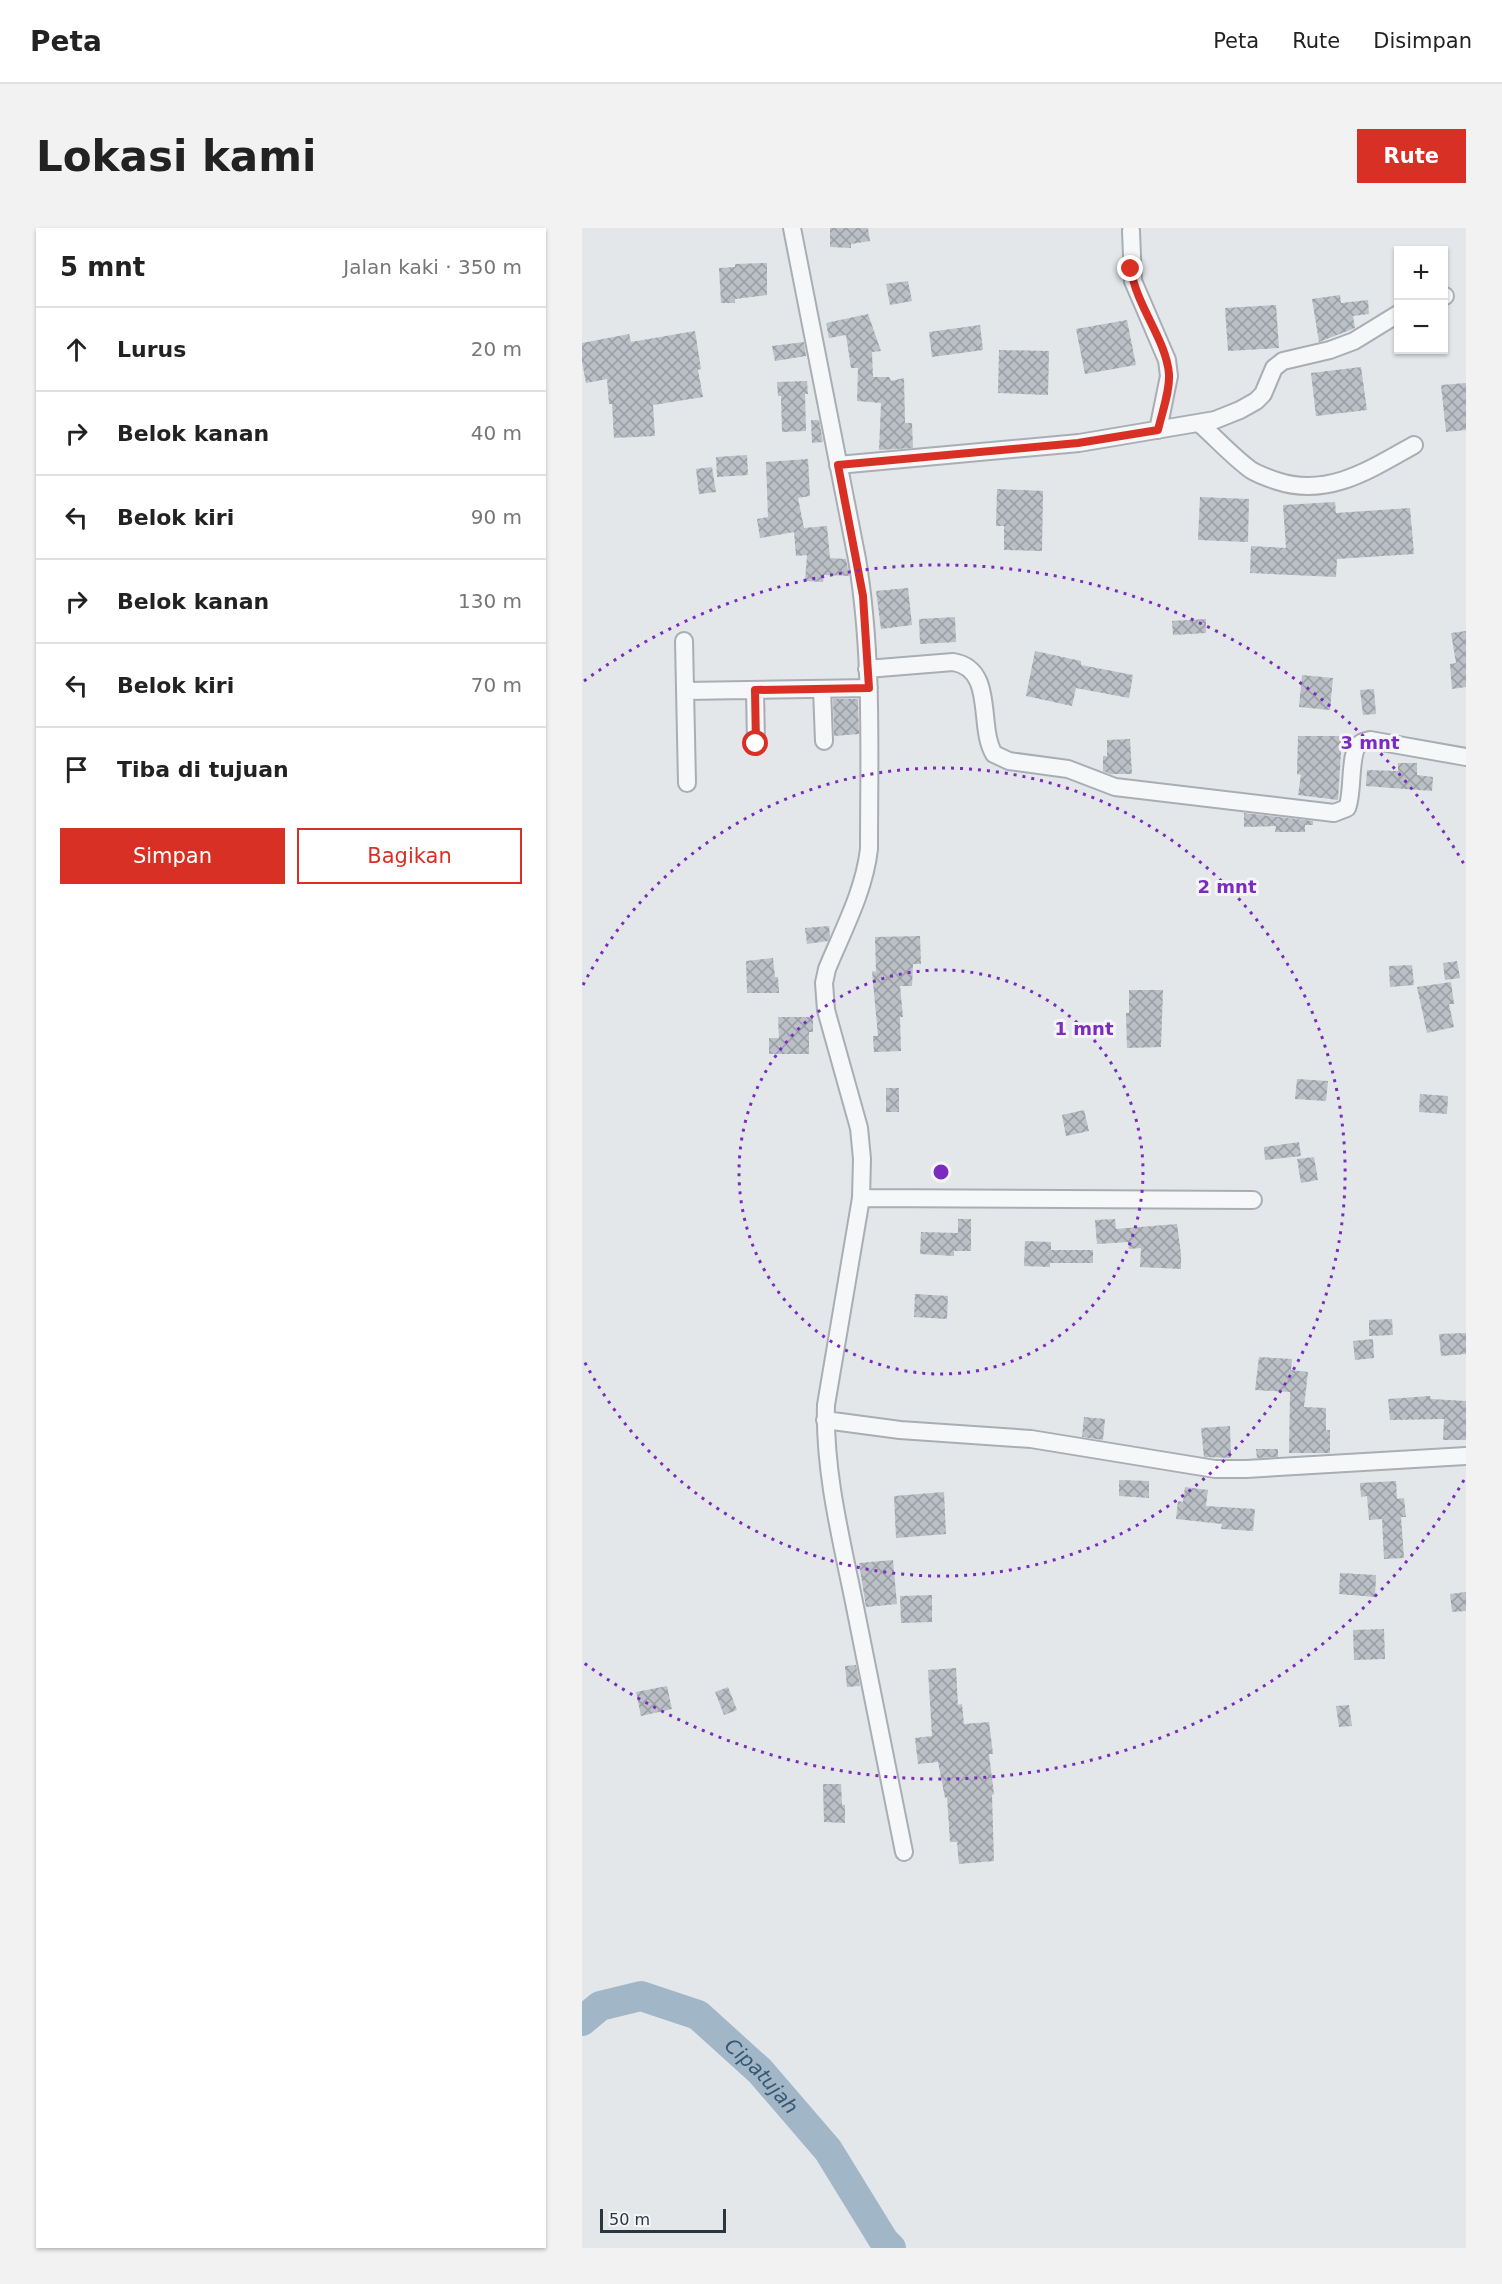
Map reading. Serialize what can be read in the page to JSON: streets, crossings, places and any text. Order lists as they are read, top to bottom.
{
  "water": ["Cipatujah"],
  "scale_bar": "50 m",
  "page": {
    "header": "Peta",
    "nav": ["Peta", "Rute", "Disimpan"],
    "buttons": [
      "Rute",
      ["Simpan", "Bagikan"]
    ],
    "title": "Lokasi kami",
    "heading": ["5 mnt", "Jalan kaki · 350 m"],
    "map_buttons": ["+", "−"],
    "list": [
      ["Lurus", "20 m"],
      ["Belok kanan", "40 m"],
      ["Belok kiri", "90 m"],
      ["Belok kanan", "130 m"],
      ["Belok kiri", "70 m"],
      "Tiba di tujuan"
    ],
    "scale": "50 m"
  },
  "rings": ["3 mnt", "2 mnt", "1 mnt"]
}
